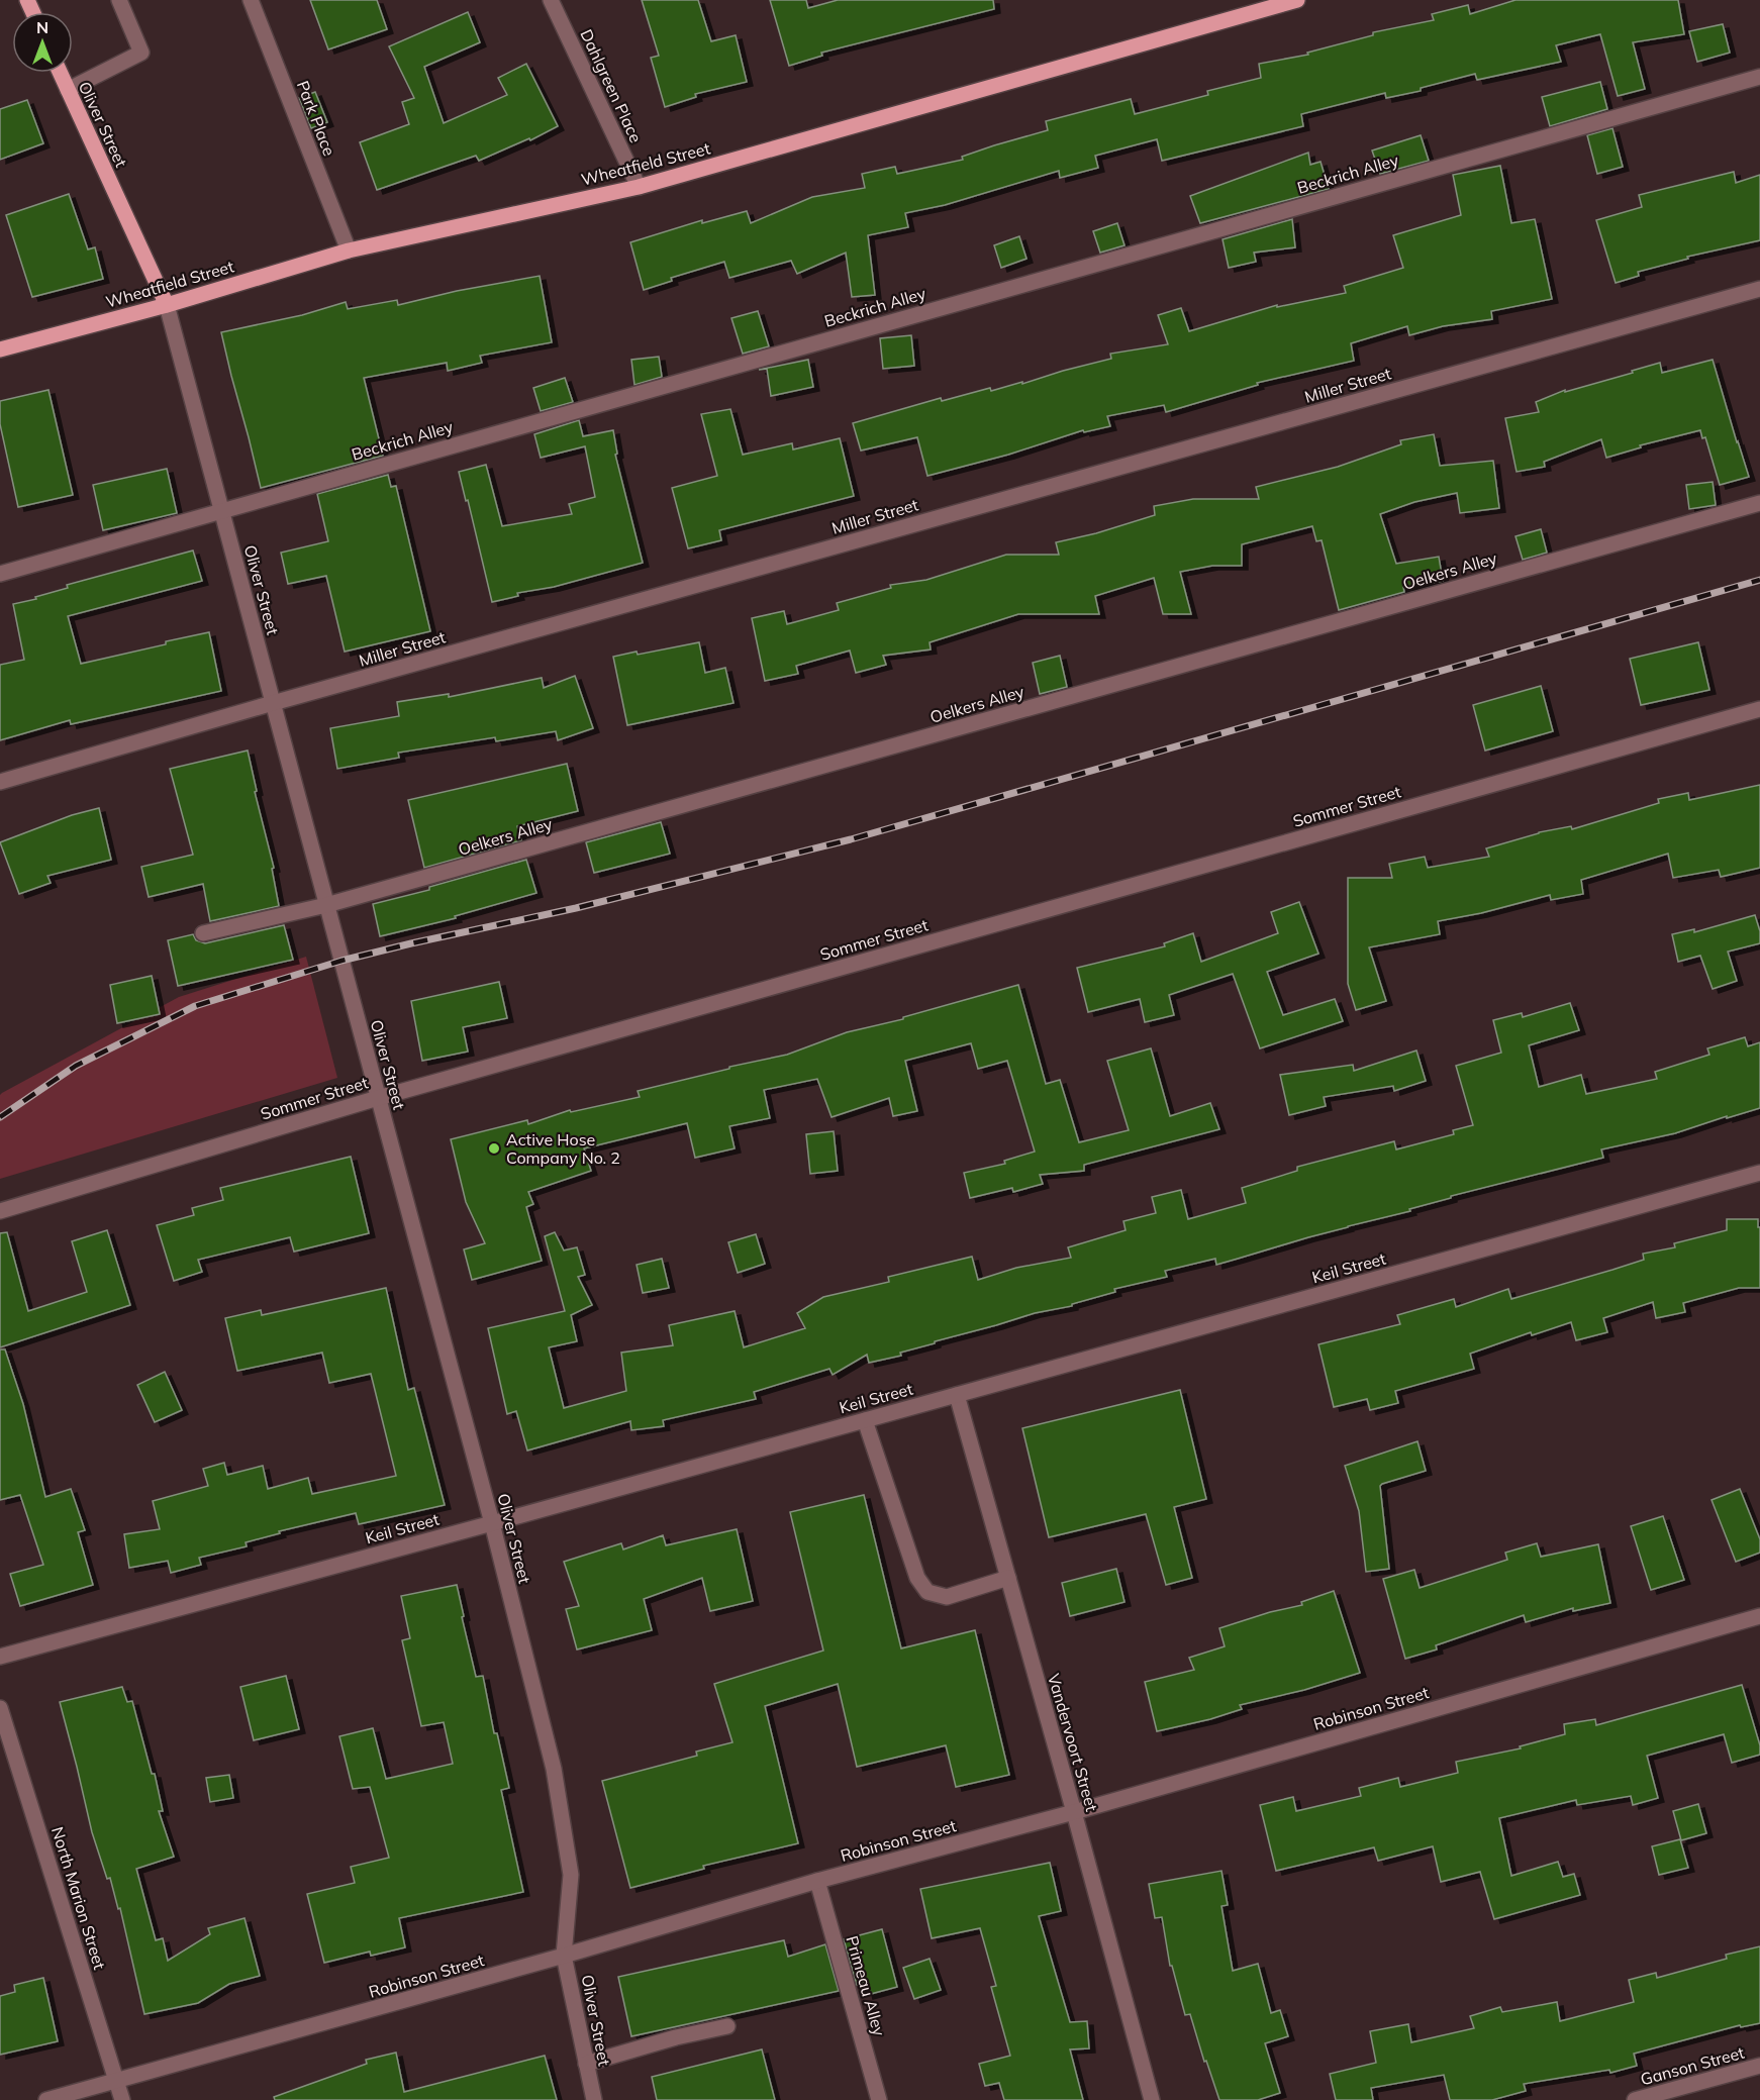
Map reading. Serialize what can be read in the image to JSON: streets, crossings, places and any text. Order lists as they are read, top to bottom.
{
  "streets": {
    "main road": ["Oliver Street", "Wheatfield Street"],
    "street": [
      "Dahlgreen Place",
      "Park Place",
      "Beckrich Alley",
      "Miller Street",
      "Oelkers Alley",
      "Sommer Street",
      "Keil Street",
      "Robinson Street",
      "Vandervoort Street",
      "North Marion Street",
      "Primeau Alley",
      "Ganson Street"
    ]
  },
  "crossings": [
    ["Dahlgreen Place", "Wheatfield Street"],
    ["Park Place", "Wheatfield Street"],
    ["Oliver Street", "Wheatfield Street"],
    ["Oliver Street", "Beckrich Alley"],
    ["Oliver Street", "Miller Street"],
    ["Oliver Street", "Oelkers Alley"],
    ["Oliver Street", "Sommer Street"],
    ["Oliver Street", "Keil Street"],
    ["Oliver Street", "Robinson Street"],
    ["Keil Street", "Vandervoort Street"],
    ["Robinson Street", "Vandervoort Street"],
    ["Robinson Street", "North Marion Street"],
    ["Robinson Street", "Primeau Alley"]
  ],
  "places": ["Active Hose Company No. 2"],
  "north": "top"
}
